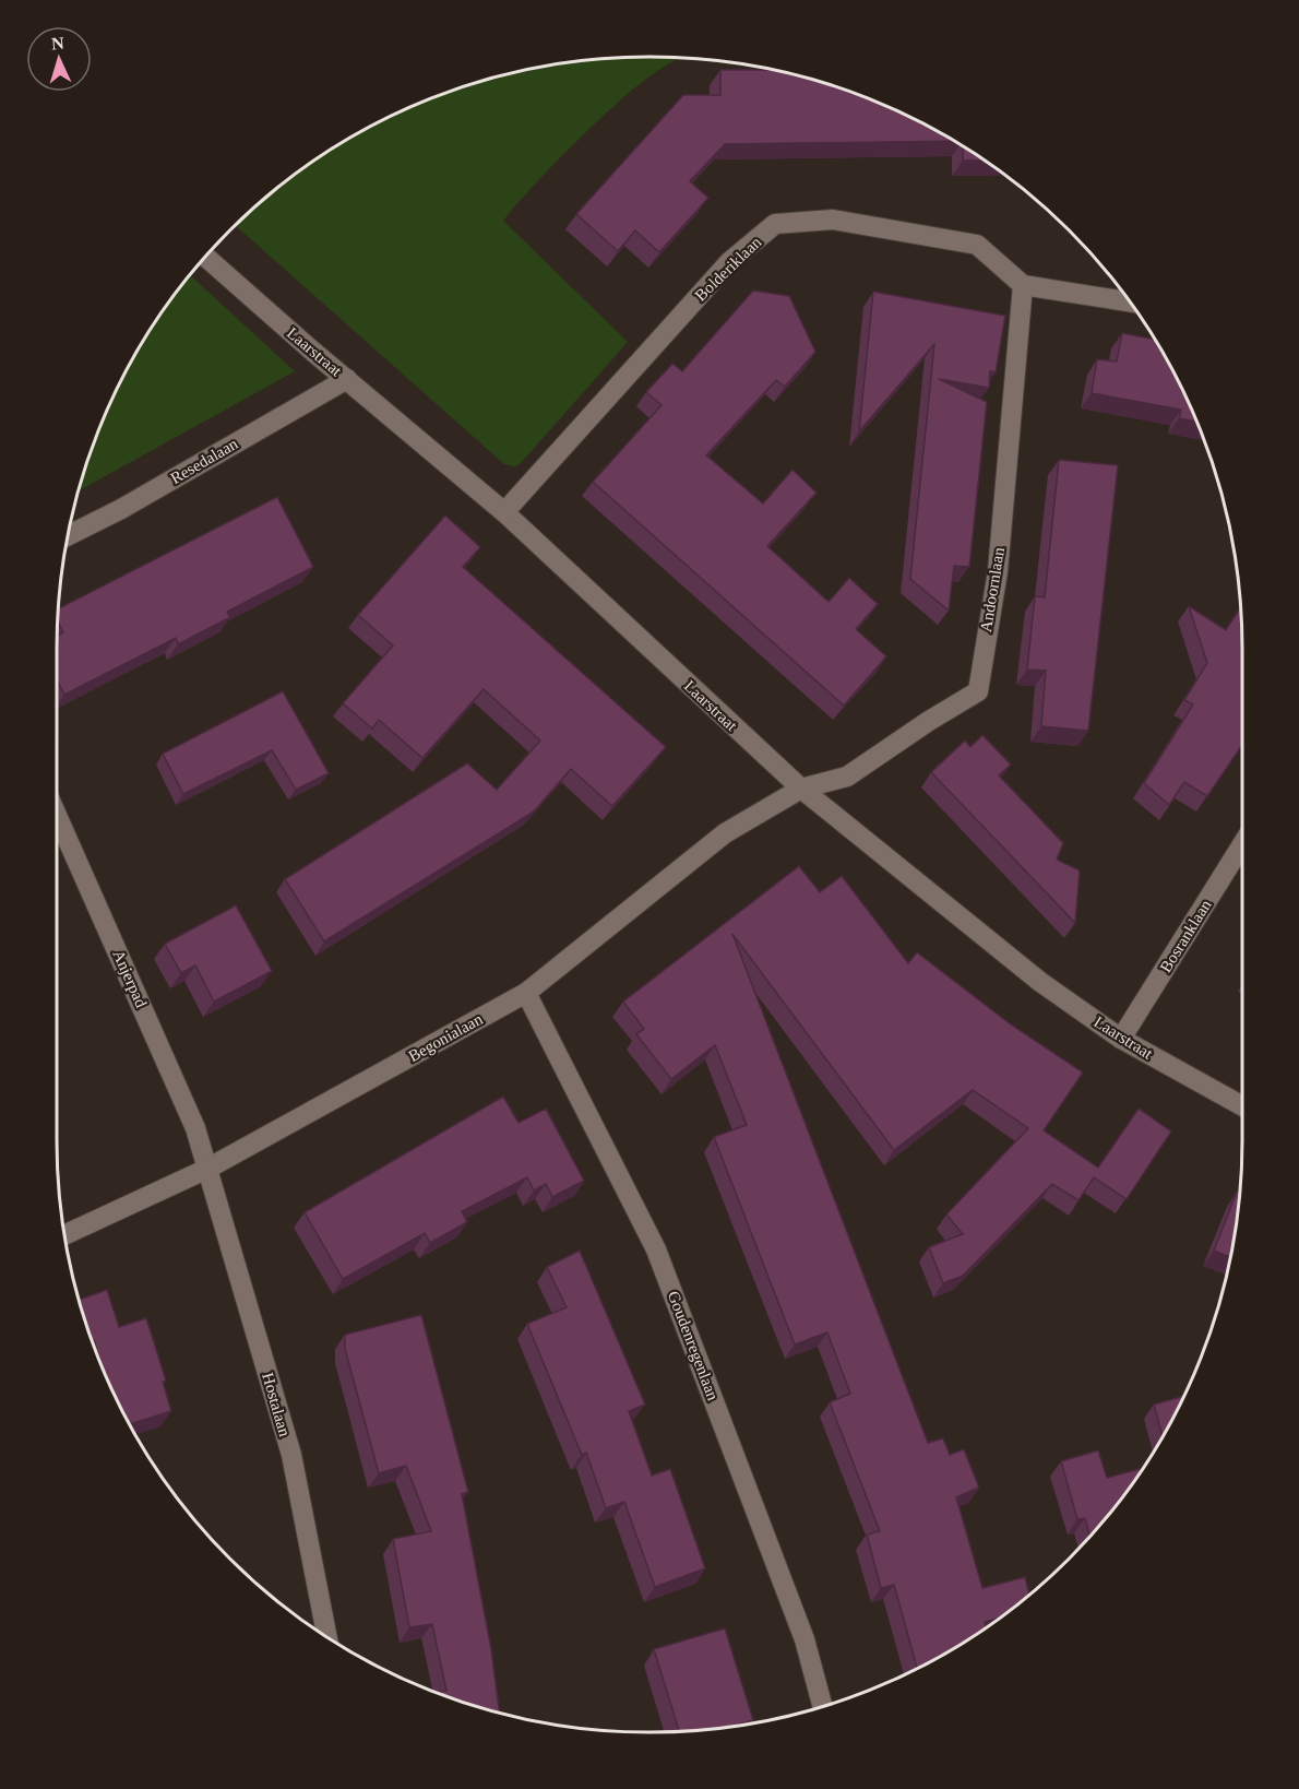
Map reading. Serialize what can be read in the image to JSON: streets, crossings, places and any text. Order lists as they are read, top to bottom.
{
  "streets": {
    "street": [
      "Bolderiklaan",
      "Laarstraat",
      "Resedalaan",
      "Andoornlaan",
      "Bosranklaan",
      "Anjerpad",
      "Begonialaan",
      "Goudenregenlaan",
      "Hostalaan"
    ]
  },
  "crossings": [
    ["Bolderiklaan", "Laarstraat"],
    ["Bolderiklaan", "Andoornlaan"],
    ["Laarstraat", "Resedalaan"],
    ["Laarstraat", "Andoornlaan"],
    ["Laarstraat", "Bosranklaan"],
    ["Laarstraat", "Begonialaan"],
    ["Andoornlaan", "Begonialaan"],
    ["Anjerpad", "Begonialaan"],
    ["Anjerpad", "Hostalaan"],
    ["Begonialaan", "Goudenregenlaan"],
    ["Begonialaan", "Hostalaan"]
  ],
  "north": "top"
}
